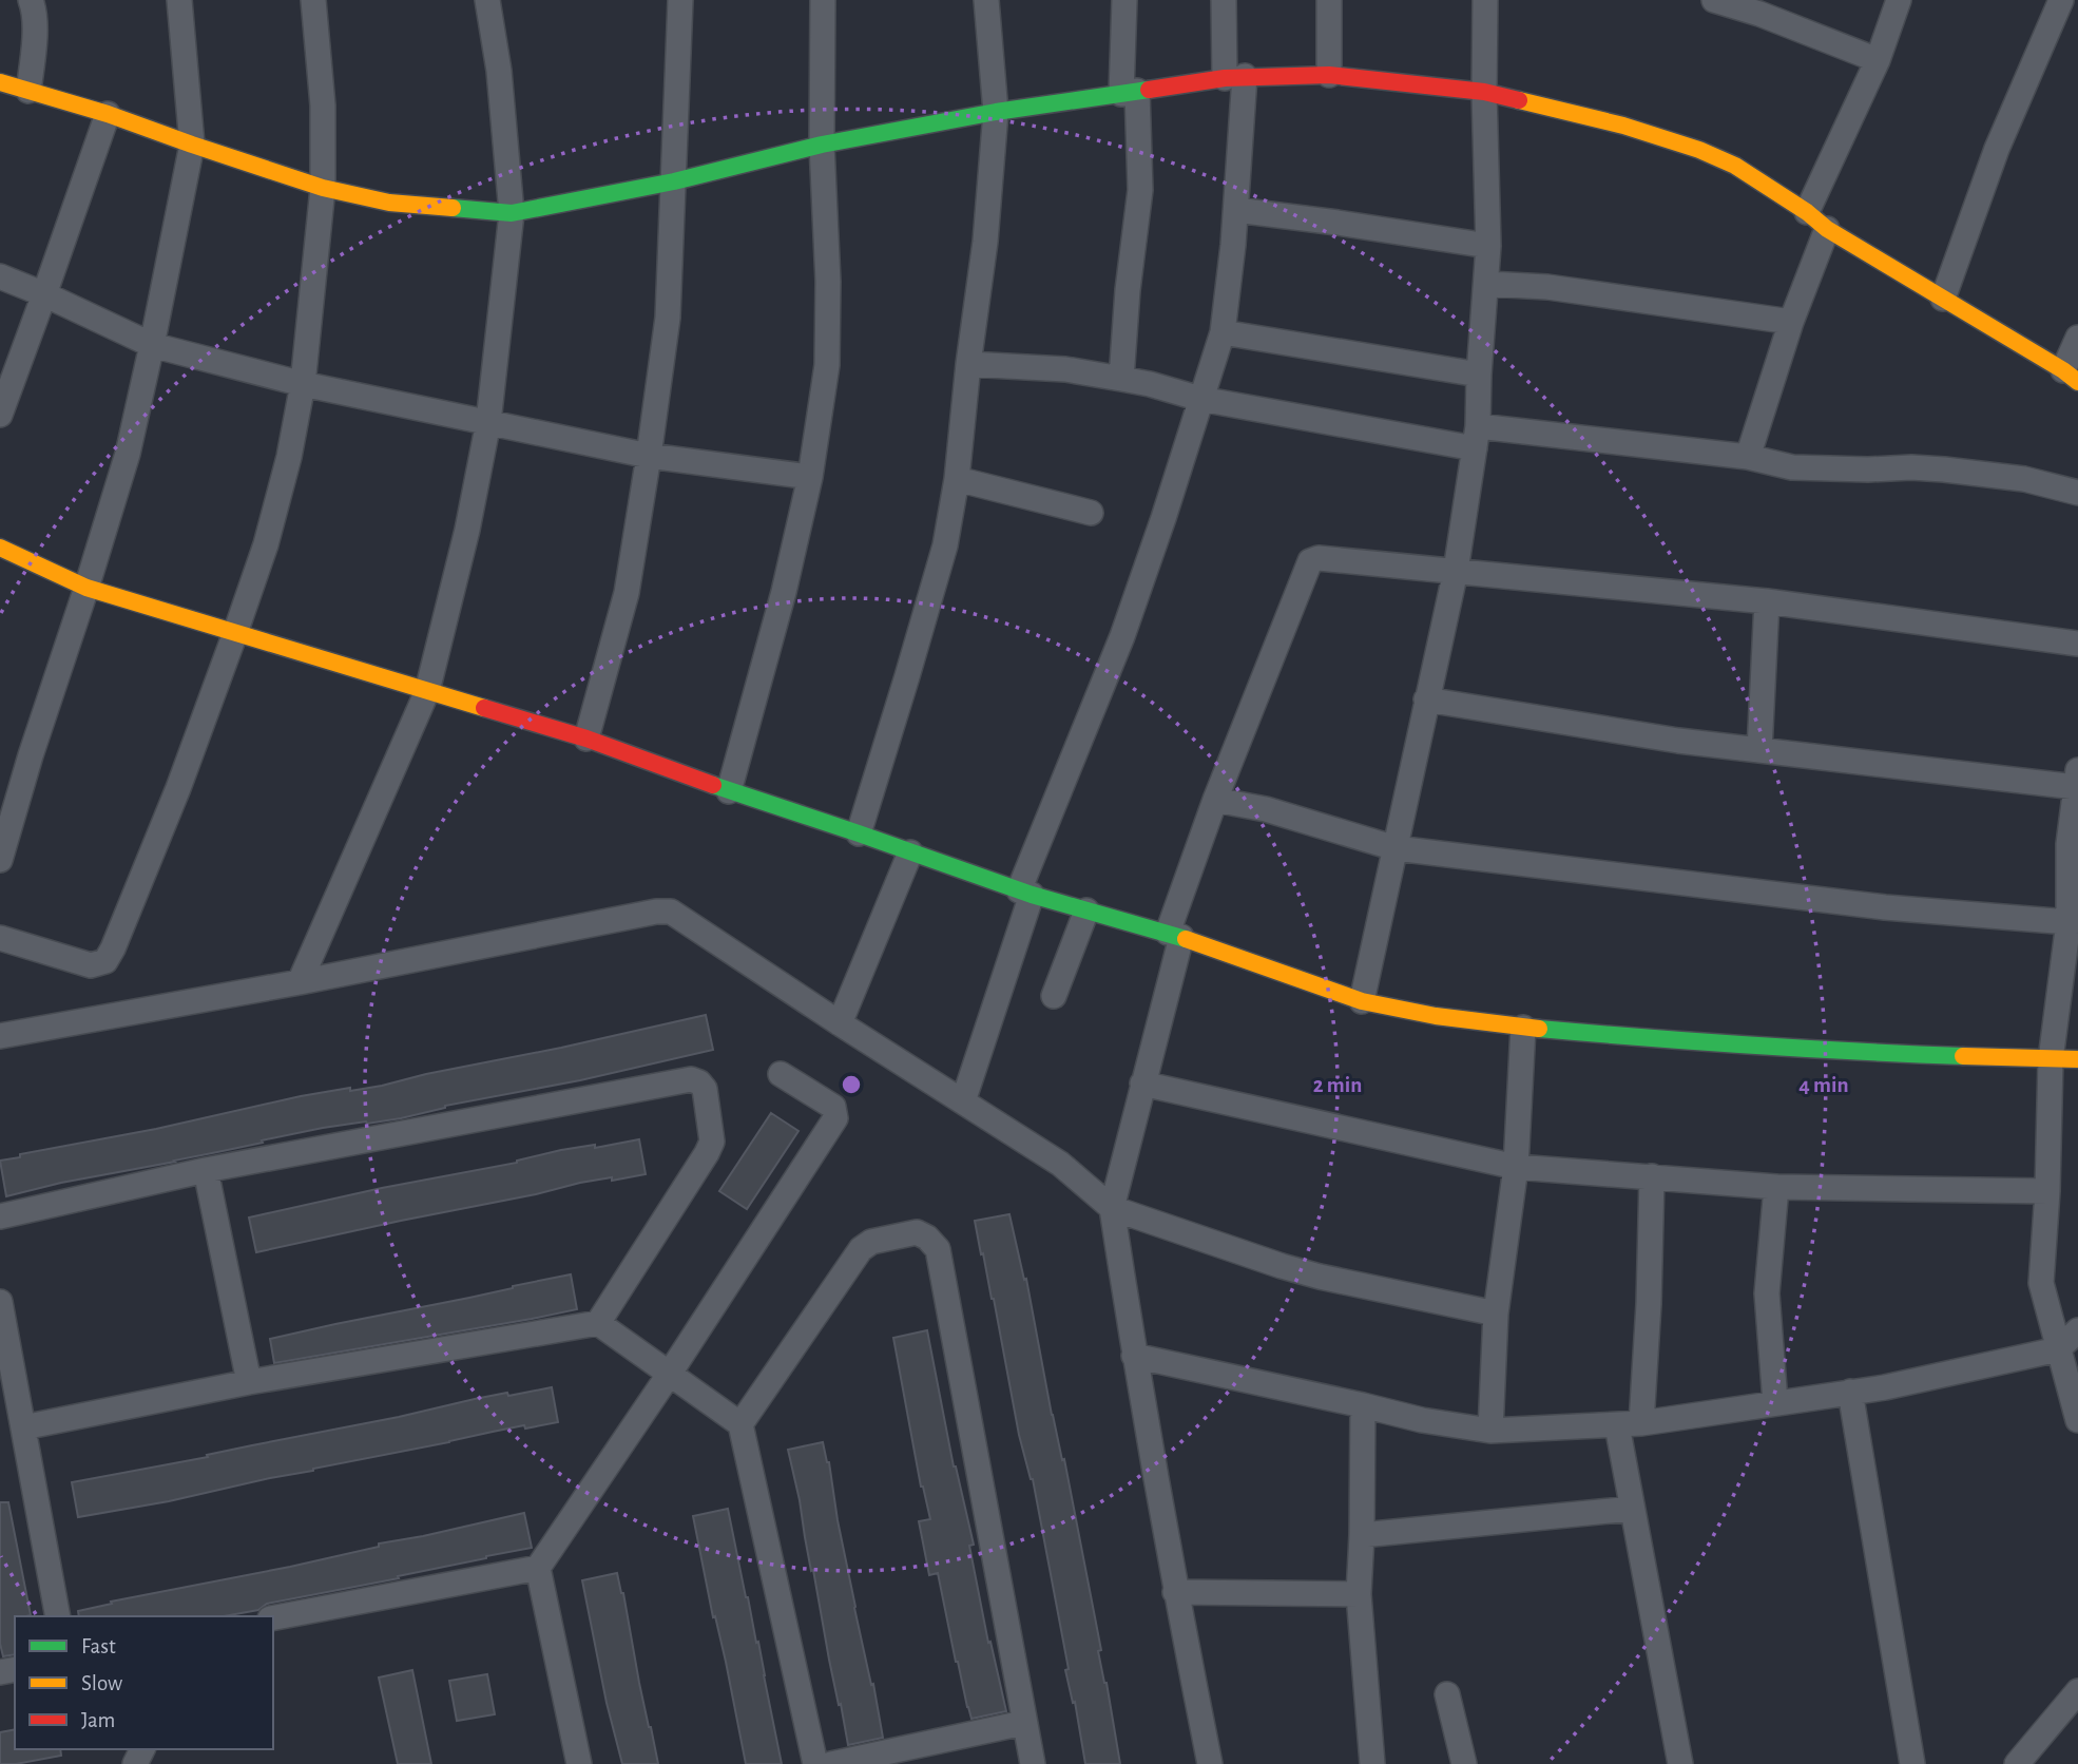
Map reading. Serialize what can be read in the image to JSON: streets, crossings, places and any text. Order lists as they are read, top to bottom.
{
  "legend": ["Fast", "Slow", "Jam"],
  "rings": ["2 min", "4 min"]
}
